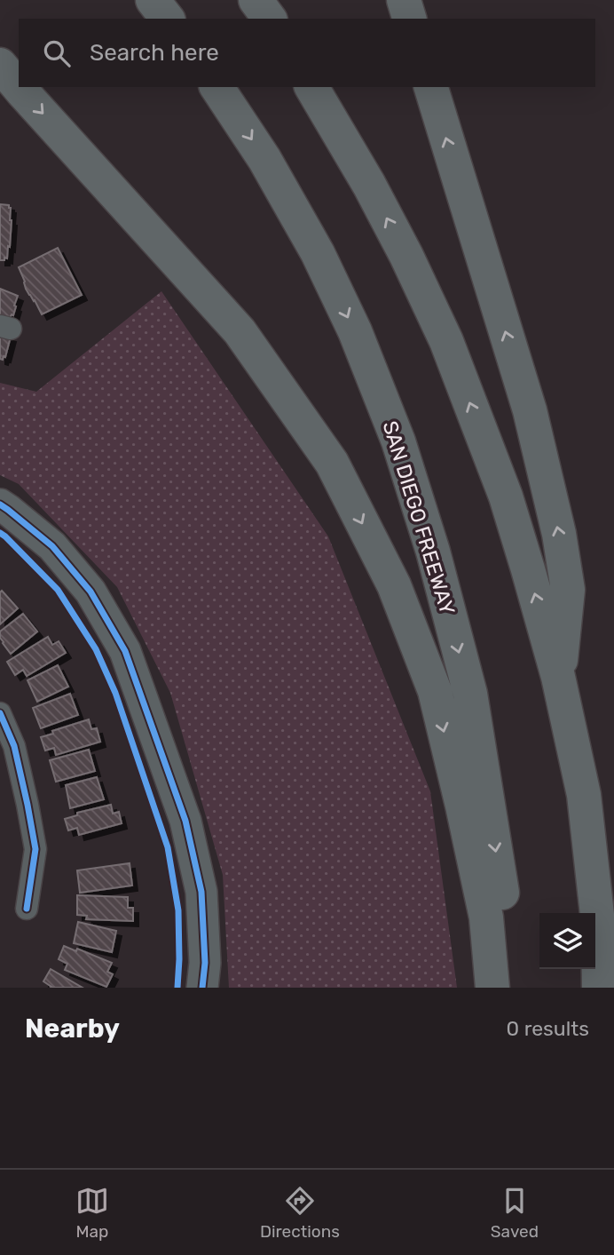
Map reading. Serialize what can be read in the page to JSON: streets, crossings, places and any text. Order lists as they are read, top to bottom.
{
  "streets": {
    "highway": ["SAN DIEGO FREEWAY"]
  },
  "page": {
    "search": "Search here",
    "heading": ["Nearby", "0 results"],
    "nav": ["Map", "Directions", "Saved"]
  }
}
